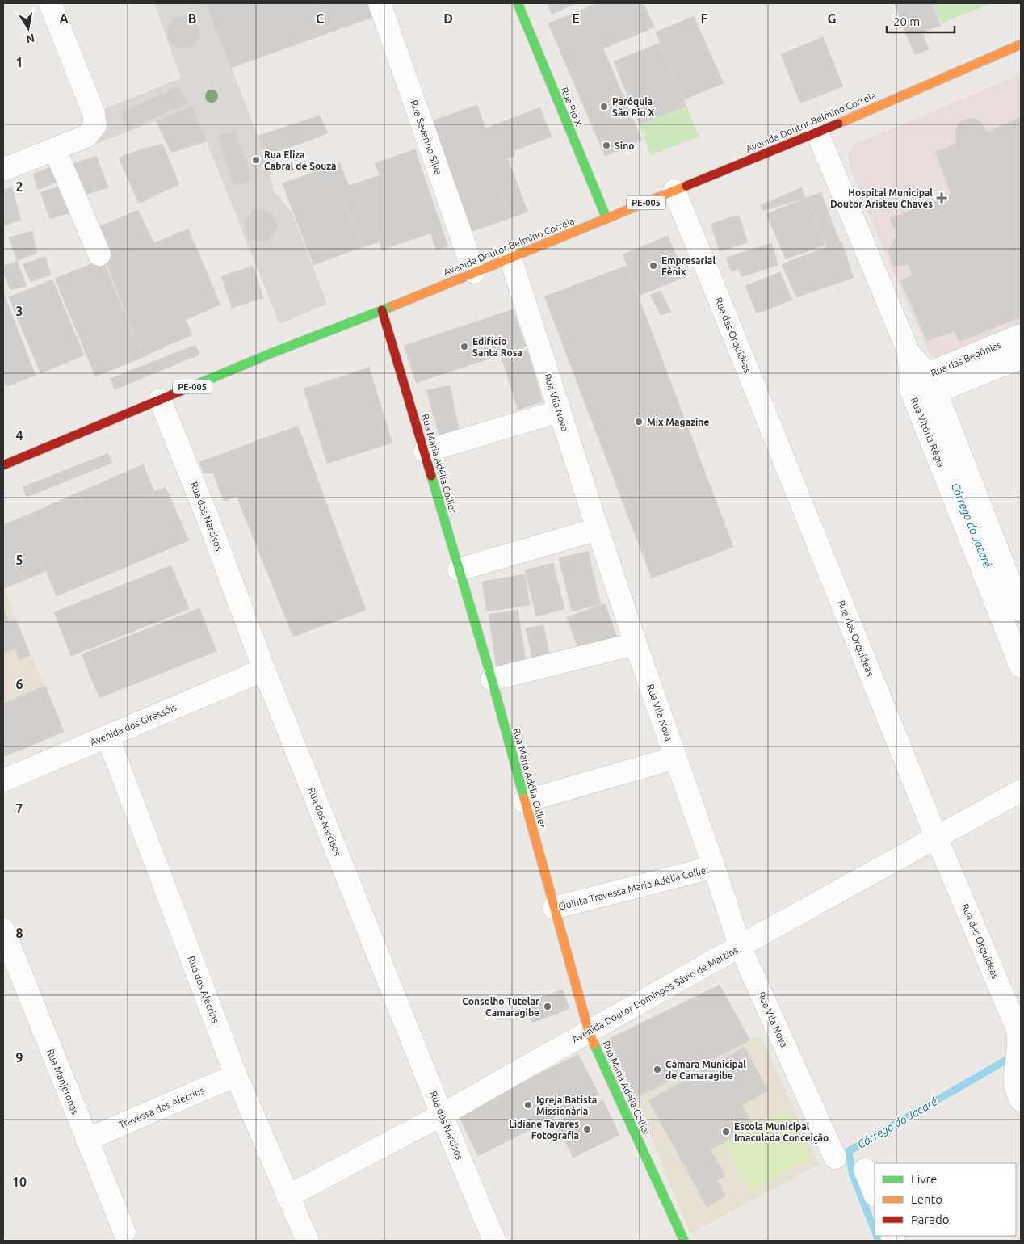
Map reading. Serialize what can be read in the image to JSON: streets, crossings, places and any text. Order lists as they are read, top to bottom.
{
  "streets": {
    "street": [
      "Rua Pio X",
      "Avenida Doutor Belmino Correia",
      "Rua Severino Silva",
      "PE-005",
      "Rua das Orquídeas",
      "Rua das Begônias",
      "Rua Vila Nova",
      "Rua Vitória Régia",
      "Rua Maria Adélia Collier",
      "Rua dos Narcisos",
      "Avenida dos Girassóis",
      "Quinta Travessa Maria Adélia Collier",
      "Rua dos Alecrins",
      "Avenida Doutor Domingos Sávio de Martins",
      "Rua Manjeronas",
      "Travessa dos Alecrins"
    ]
  },
  "crossings": [
    ["Rua Pio X", "Avenida Doutor Belmino Correia"],
    ["Avenida Doutor Belmino Correia", "Rua Severino Silva"],
    ["Avenida Doutor Belmino Correia", "Rua das Orquídeas"],
    ["Avenida Doutor Belmino Correia", "Rua Vila Nova"],
    ["Avenida Doutor Belmino Correia", "Rua Vitória Régia"],
    ["Avenida Doutor Belmino Correia", "Rua Maria Adélia Collier"],
    ["Avenida Doutor Belmino Correia", "Rua dos Narcisos"],
    ["Rua das Orquídeas", "Avenida Doutor Domingos Sávio de Martins"],
    ["Rua das Begônias", "Rua Vitória Régia"],
    ["Rua Vila Nova", "Quinta Travessa Maria Adélia Collier"],
    ["Rua Vila Nova", "Avenida Doutor Domingos Sávio de Martins"],
    ["Rua Maria Adélia Collier", "Quinta Travessa Maria Adélia Collier"],
    ["Rua Maria Adélia Collier", "Avenida Doutor Domingos Sávio de Martins"],
    ["Rua dos Narcisos", "Avenida dos Girassóis"],
    ["Rua dos Narcisos", "Avenida Doutor Domingos Sávio de Martins"],
    ["Avenida dos Girassóis", "Rua dos Alecrins"],
    ["Rua dos Alecrins", "Avenida Doutor Domingos Sávio de Martins"],
    ["Rua dos Alecrins", "Travessa dos Alecrins"],
    ["Rua Manjeronas", "Travessa dos Alecrins"]
  ],
  "water": ["Córrego do Jacaré"],
  "places": {
    "other": [
      "Paróquia São Pio X",
      "Sino",
      "Rua Eliza Cabral de Souza",
      "Empresarial Fênix",
      "Edifício Santa Rosa",
      "Mix Magazine",
      "Conselho Tutelar Camaragibe",
      "Câmara Municipal de Camaragibe",
      "Igreja Batista Missionária",
      "Lidiane Tavares Fotografia",
      "Escola Municipal Imaculada Conceição"
    ],
    "health": ["Hospital Municipal Doutor Aristeu Chaves"]
  },
  "legend": ["Livre", "Lento", "Parado"],
  "scale_bar": "20 m",
  "north": "bottom",
  "grid": {
    "columns": [
      "A",
      "B",
      "C",
      "D",
      "E",
      "F",
      "G"
    ],
    "rows": [
      "1",
      "2",
      "3",
      "4",
      "5",
      "6",
      "7",
      "8",
      "9",
      "10"
    ]
  }
}
